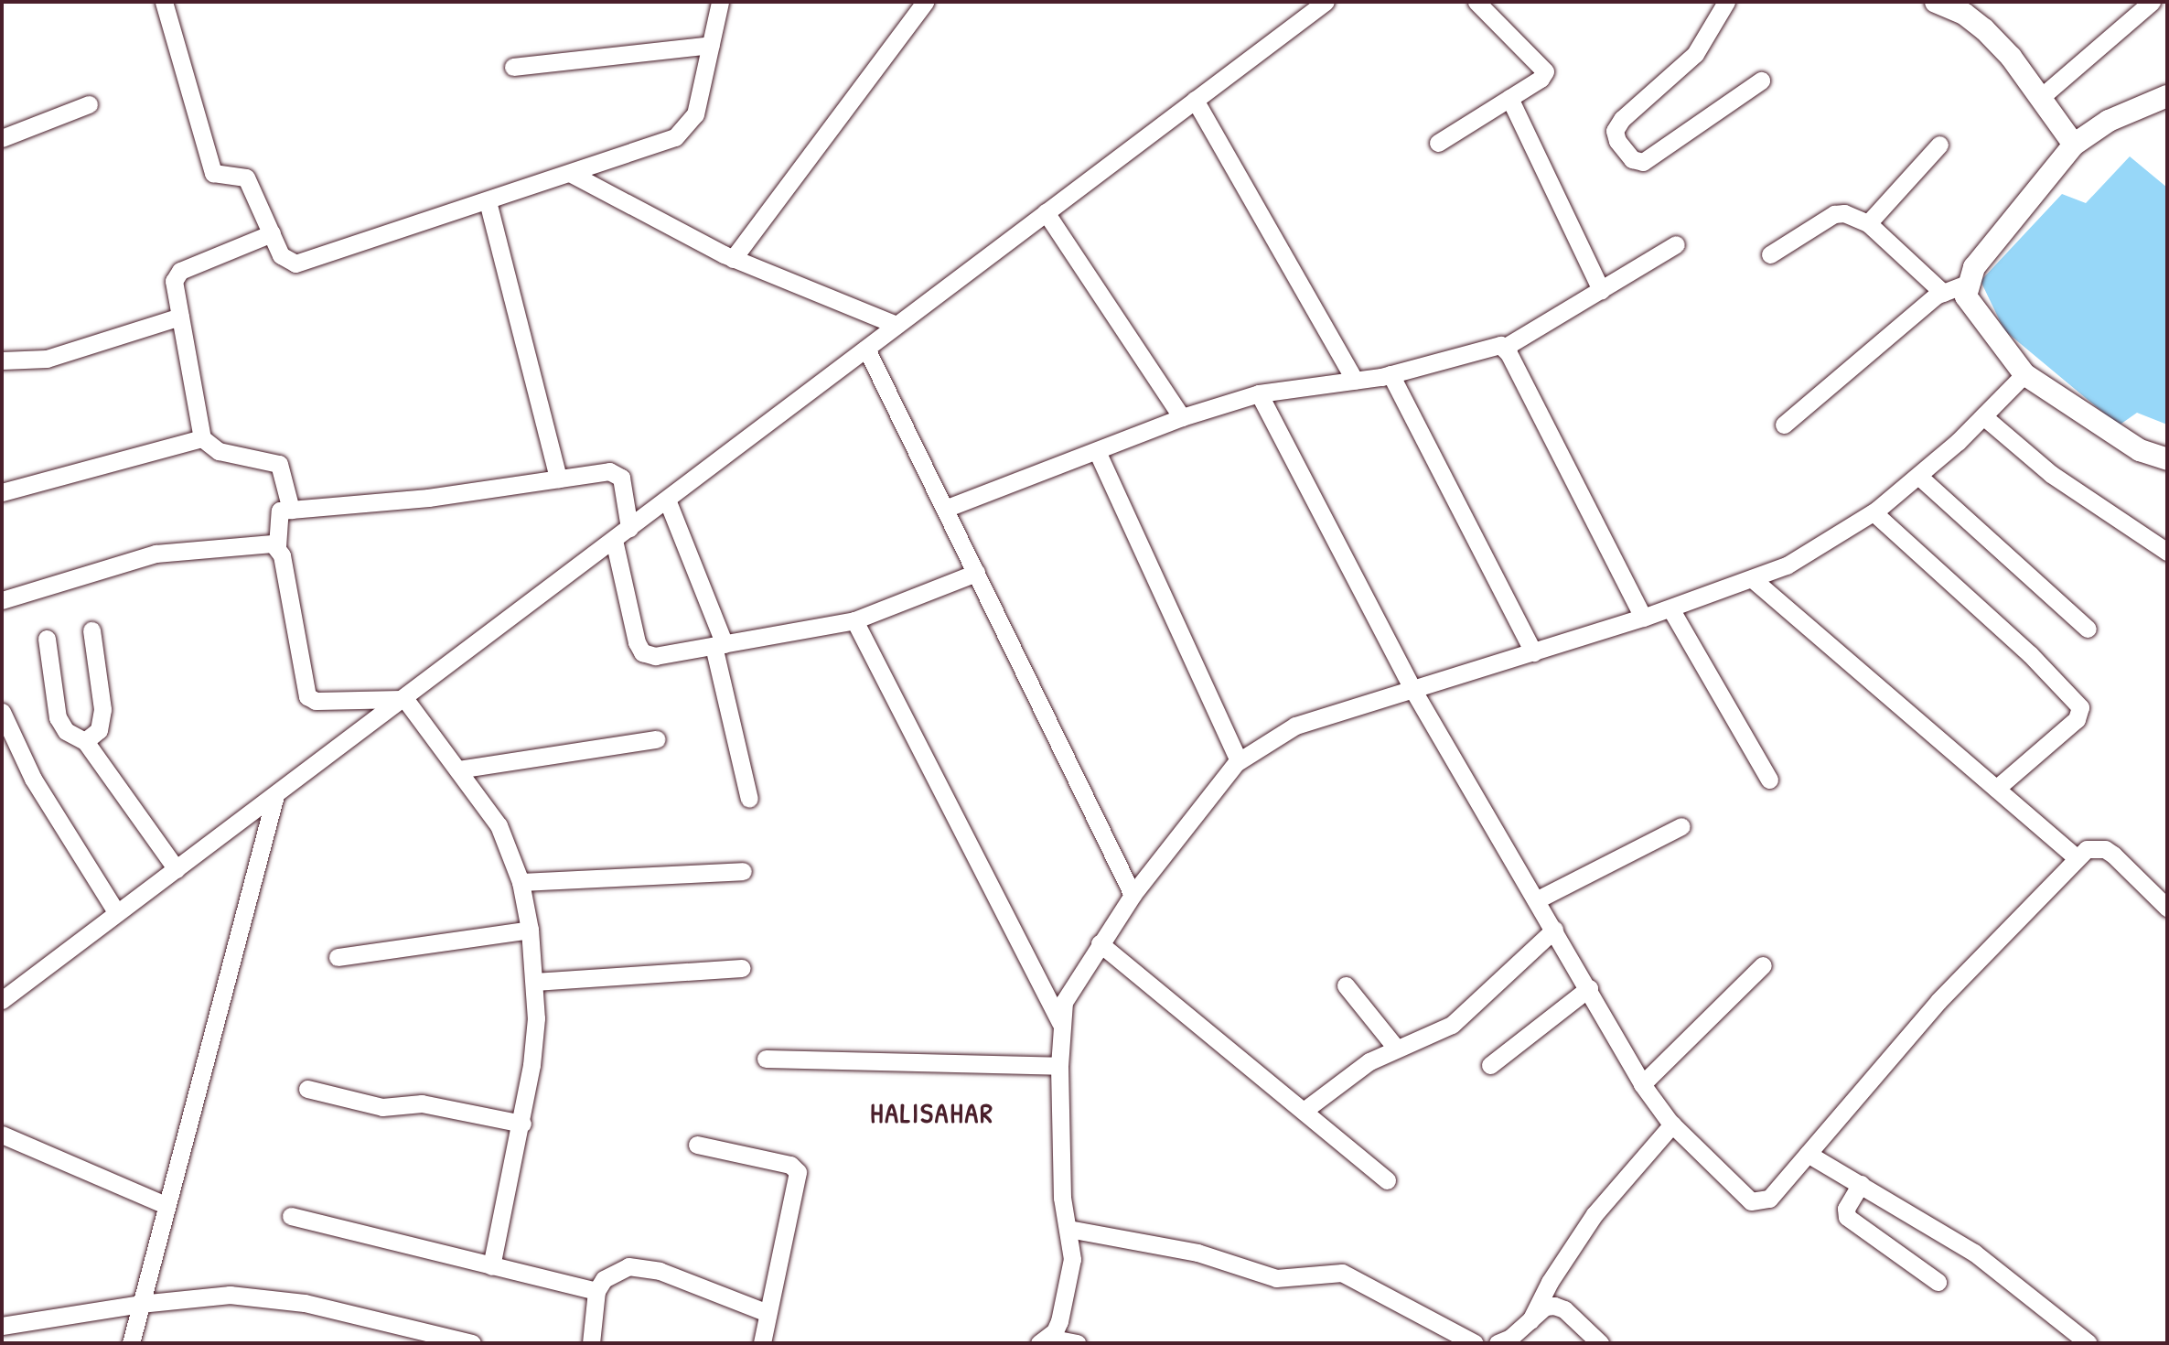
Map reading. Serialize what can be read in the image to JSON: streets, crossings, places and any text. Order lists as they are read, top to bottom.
{
  "districts": ["HALISAHAR"]
}
